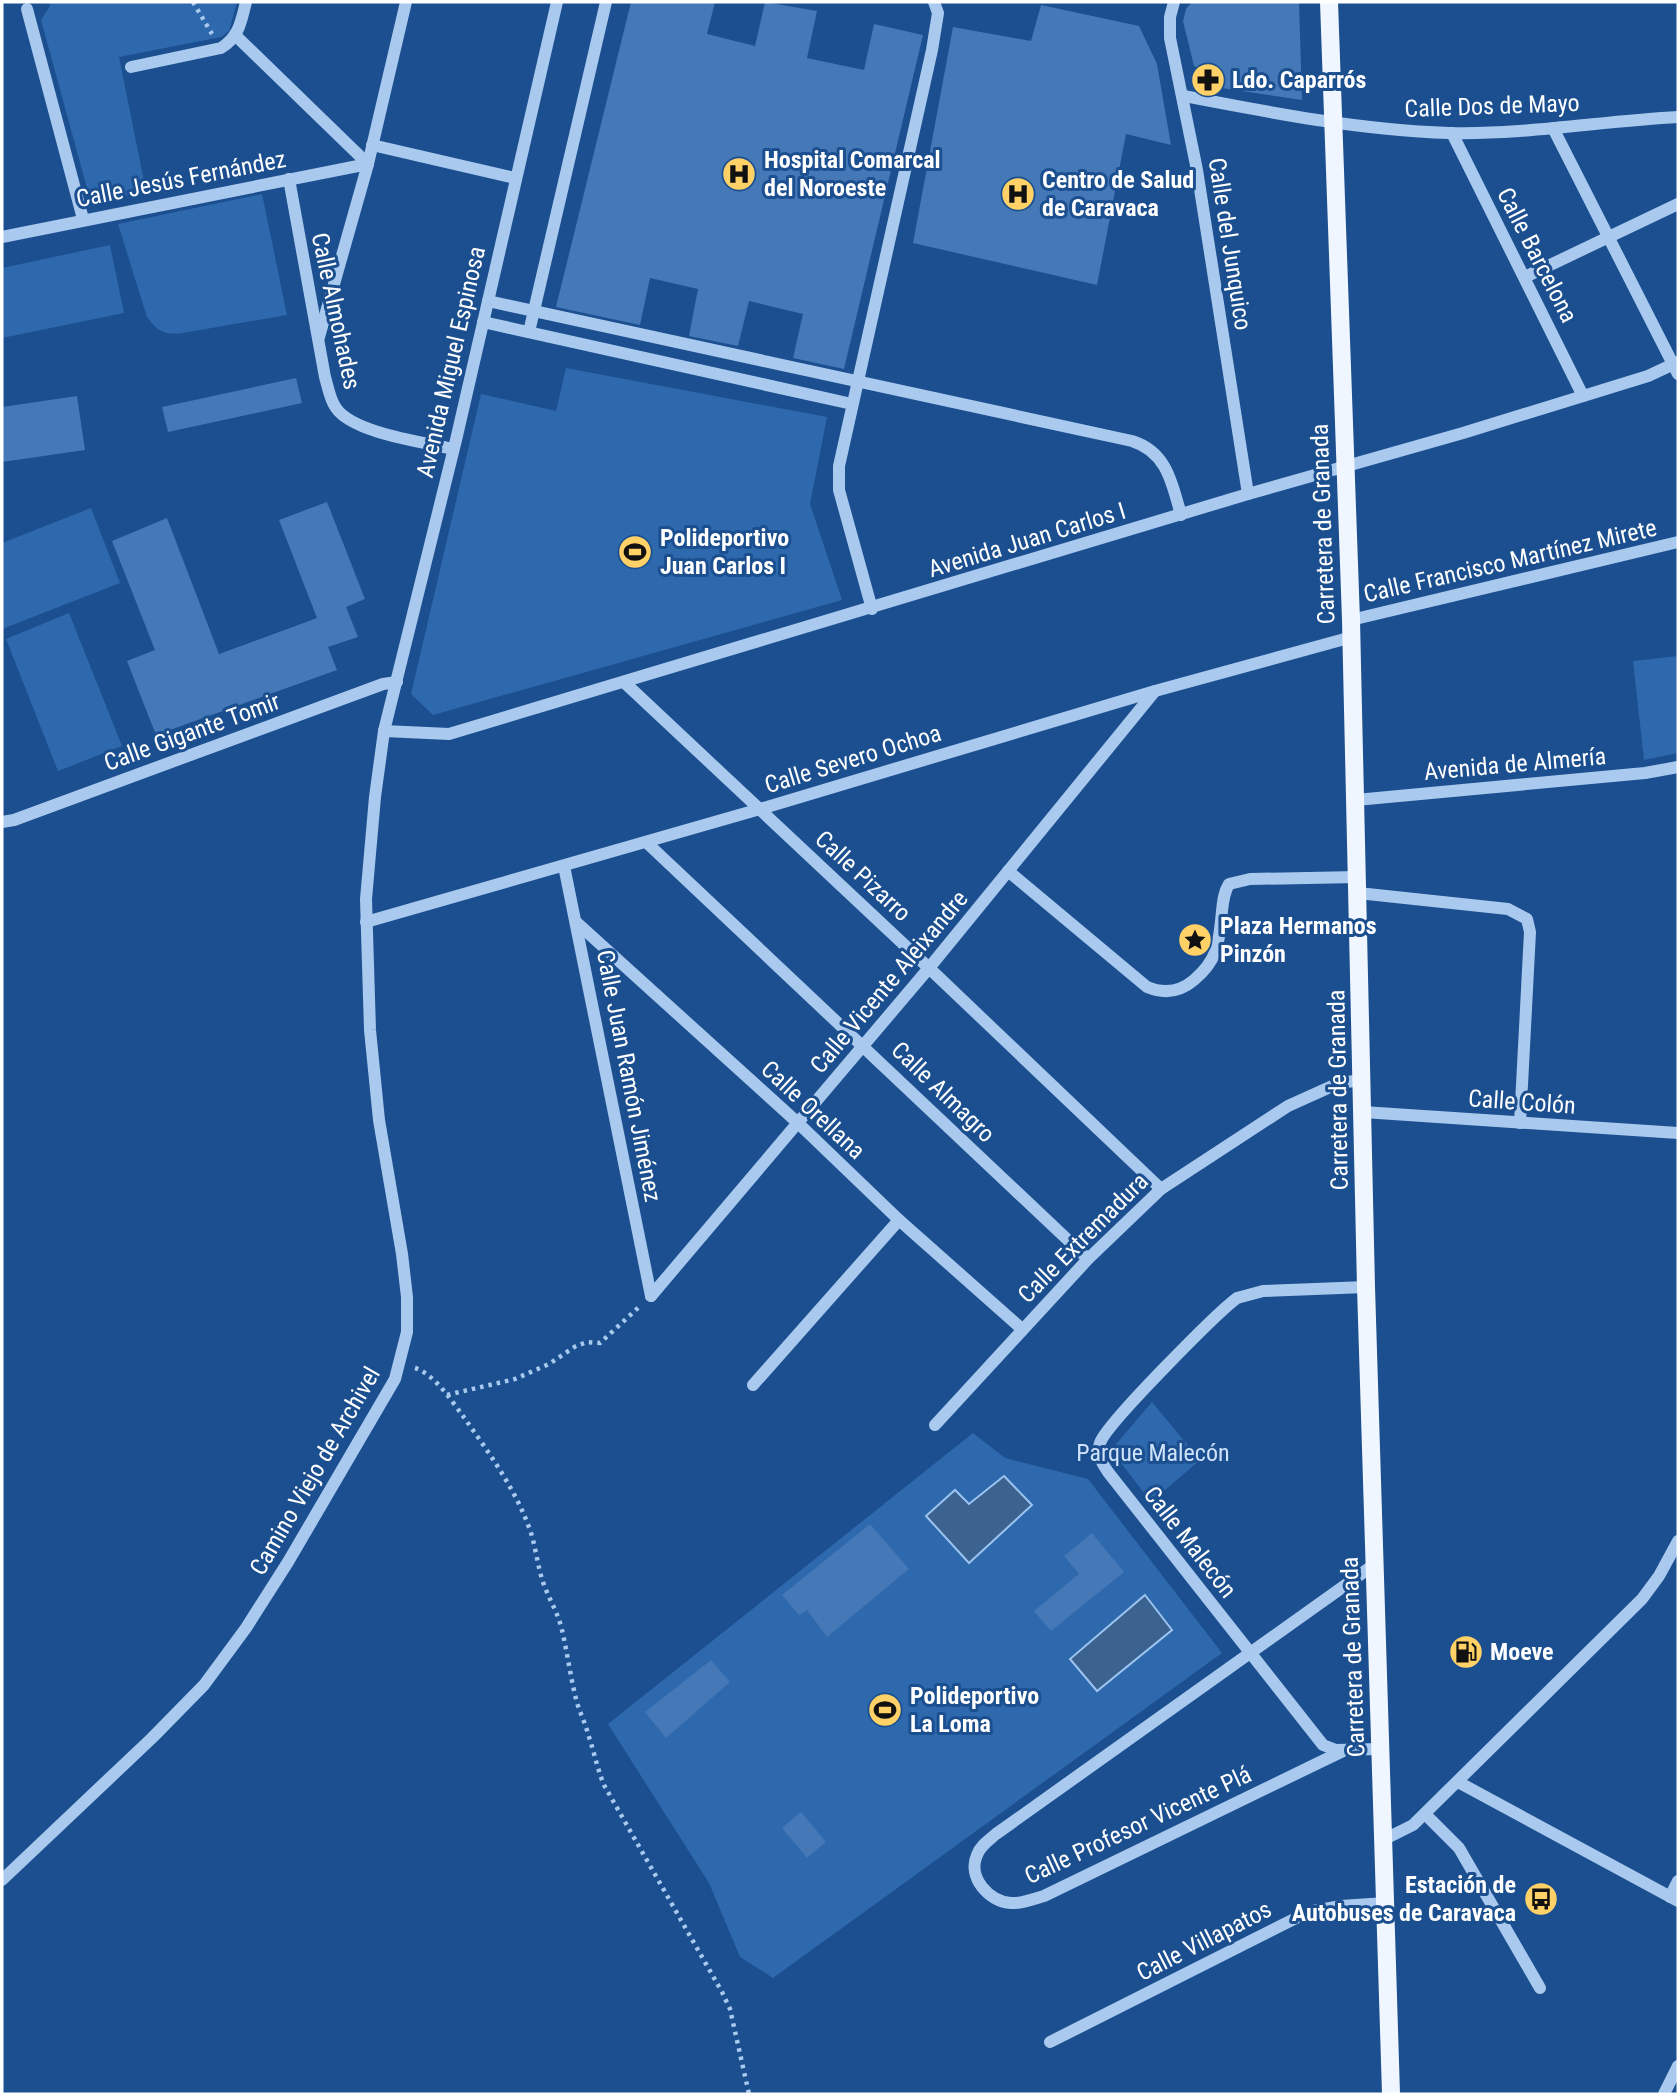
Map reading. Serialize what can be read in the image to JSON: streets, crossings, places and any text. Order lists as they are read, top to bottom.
{
  "streets": {
    "main road": ["Carretera de Granada"],
    "street": [
      "Calle Dos de Mayo",
      "Calle Jesús Fernández",
      "Calle del Junquico",
      "Calle Barcelona",
      "Calle Almohades",
      "Avenida Miguel Espinosa",
      "Avenida Juan Carlos I",
      "Calle Francisco Martínez Mirete",
      "Calle Gigante Tomir",
      "Calle Severo Ochoa",
      "Avenida de Almería",
      "Calle Pizarro",
      "Calle Vicente Aleixandre",
      "Calle Juan Ramón Jiménez",
      "Calle Almagro",
      "Calle Colón",
      "Calle Orellana",
      "Calle Extremadura",
      "Camino Viejo de Archivel",
      "Calle Malecón",
      "Calle Profesor Vicente Plá",
      "Calle Villapatos"
    ]
  },
  "crossings": [
    ["Calle Dos de Mayo", "Calle del Junquico"],
    ["Calle Dos de Mayo", "Calle Barcelona"],
    ["Calle Dos de Mayo", "Carretera de Granada"],
    ["Calle Jesús Fernández", "Calle Almohades"],
    ["Calle del Junquico", "Avenida Juan Carlos I"],
    ["Calle Barcelona", "Avenida Juan Carlos I"],
    ["Calle Almohades", "Avenida Miguel Espinosa"],
    ["Avenida Miguel Espinosa", "Avenida Juan Carlos I"],
    ["Avenida Miguel Espinosa", "Calle Gigante Tomir"],
    ["Avenida Miguel Espinosa", "Camino Viejo de Archivel"],
    ["Carretera de Granada", "Avenida Juan Carlos I"],
    ["Carretera de Granada", "Calle Francisco Martínez Mirete"],
    ["Carretera de Granada", "Calle Severo Ochoa"],
    ["Carretera de Granada", "Avenida de Almería"],
    ["Carretera de Granada", "Calle Colón"],
    ["Carretera de Granada", "Calle Extremadura"],
    ["Carretera de Granada", "Calle Malecón"],
    ["Carretera de Granada", "Calle Villapatos"],
    ["Avenida Juan Carlos I", "Calle Pizarro"],
    ["Avenida Juan Carlos I", "Camino Viejo de Archivel"],
    ["Calle Francisco Martínez Mirete", "Calle Severo Ochoa"],
    ["Calle Severo Ochoa", "Calle Pizarro"],
    ["Calle Severo Ochoa", "Calle Vicente Aleixandre"],
    ["Calle Severo Ochoa", "Calle Juan Ramón Jiménez"],
    ["Calle Severo Ochoa", "Calle Almagro"],
    ["Calle Severo Ochoa", "Camino Viejo de Archivel"],
    ["Calle Pizarro", "Calle Vicente Aleixandre"],
    ["Calle Pizarro", "Calle Extremadura"],
    ["Calle Vicente Aleixandre", "Calle Juan Ramón Jiménez"],
    ["Calle Vicente Aleixandre", "Calle Almagro"],
    ["Calle Vicente Aleixandre", "Calle Orellana"],
    ["Calle Juan Ramón Jiménez", "Calle Orellana"],
    ["Calle Almagro", "Calle Extremadura"],
    ["Calle Orellana", "Calle Extremadura"],
    ["Calle Malecón", "Calle Profesor Vicente Plá"]
  ],
  "parks": ["Parque Malecón"],
  "places": {
    "pharmacy": ["Ldo. Caparrós"],
    "hospital": ["Hospital Comarcal del Noroeste", "Centro de Salud de Caravaca"],
    "sports": ["Polideportivo Juan Carlos I", "Polideportivo La Loma"],
    "place": ["Plaza Hermanos Pinzón"],
    "fuel station": ["Moeve"],
    "bus stop": ["Estación de Autobuses de Caravaca"]
  }
}
